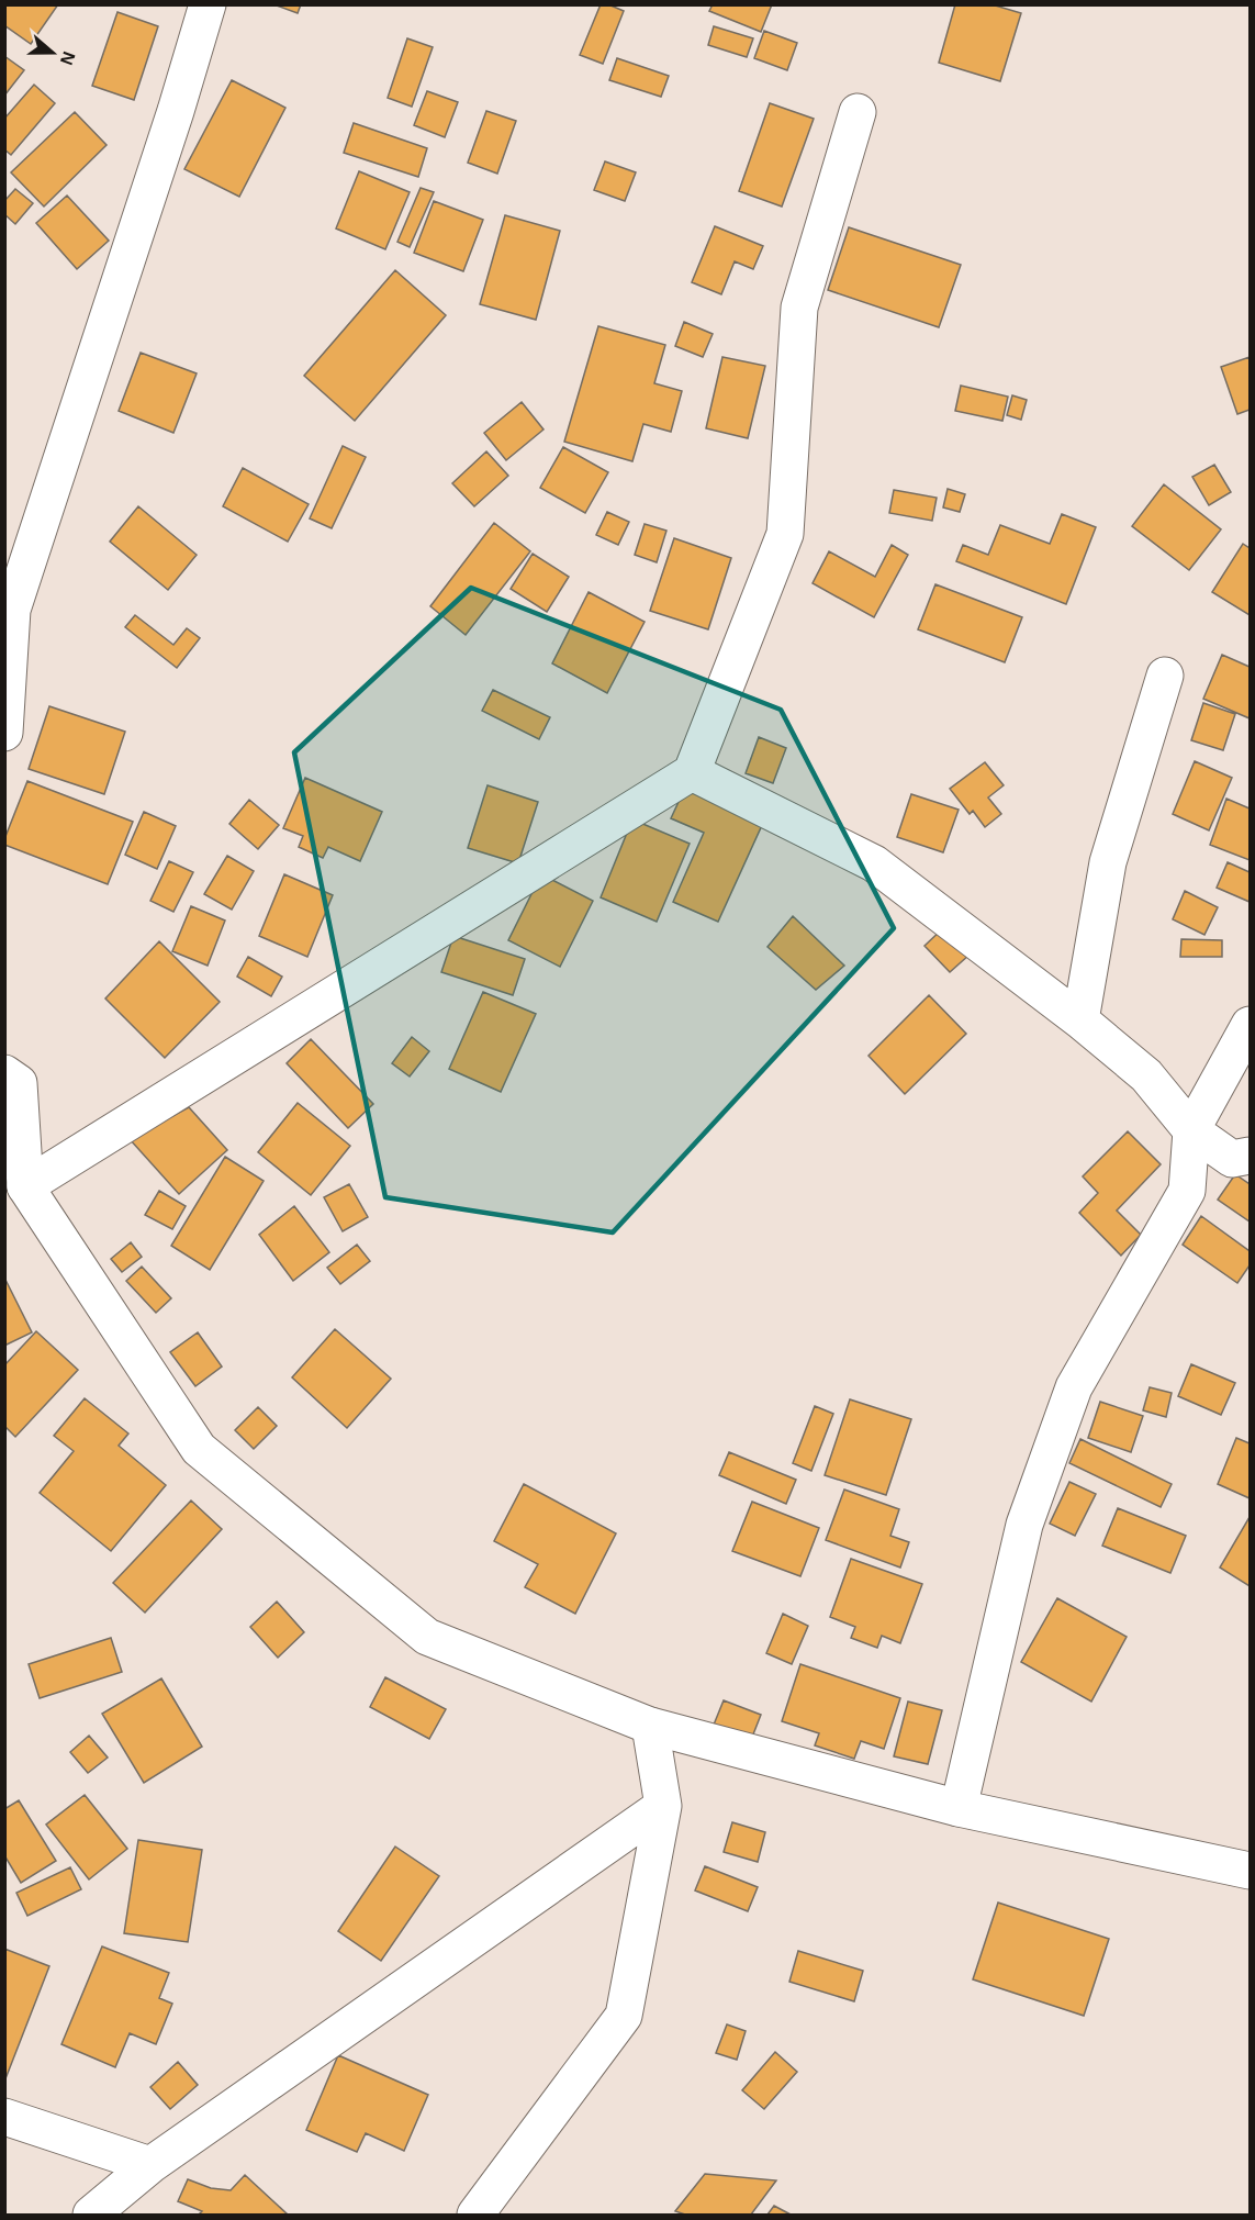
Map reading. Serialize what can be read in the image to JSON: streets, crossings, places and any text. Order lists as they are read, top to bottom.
{
  "north": "right"
}
